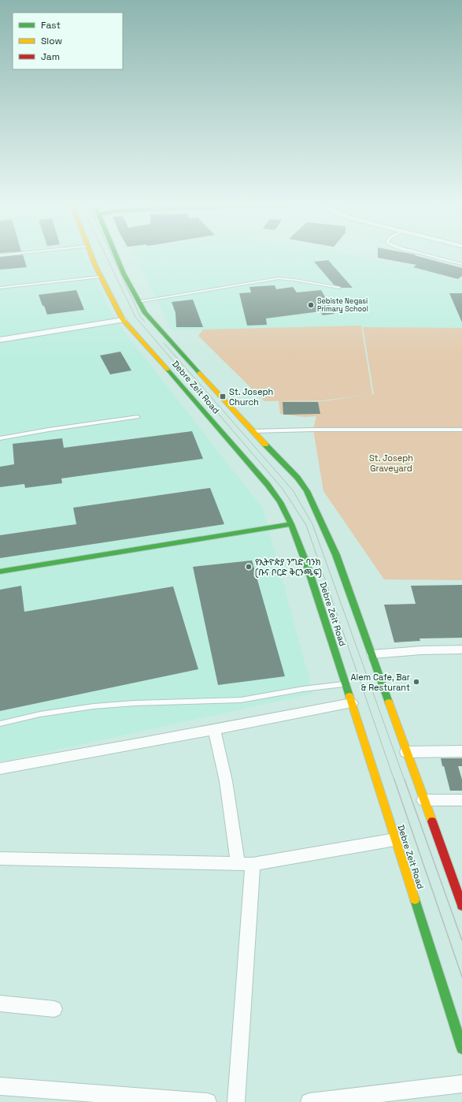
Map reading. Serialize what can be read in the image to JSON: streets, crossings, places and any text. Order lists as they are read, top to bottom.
{
  "streets": {
    "main road": ["Debre Zeit Road"]
  },
  "parks": ["St. Joseph Graveyard"],
  "places": {
    "other": ["Sebiste Negasi Primary School", "የኢትዮጵያ ንግድ ባንክ (ቡና ቦርድ ቅርንጫፍ)", "Alem Cafe, Bar & Resturant"],
    "transit": ["St. Joseph Church"]
  },
  "legend": ["Fast", "Slow", "Jam"]
}
